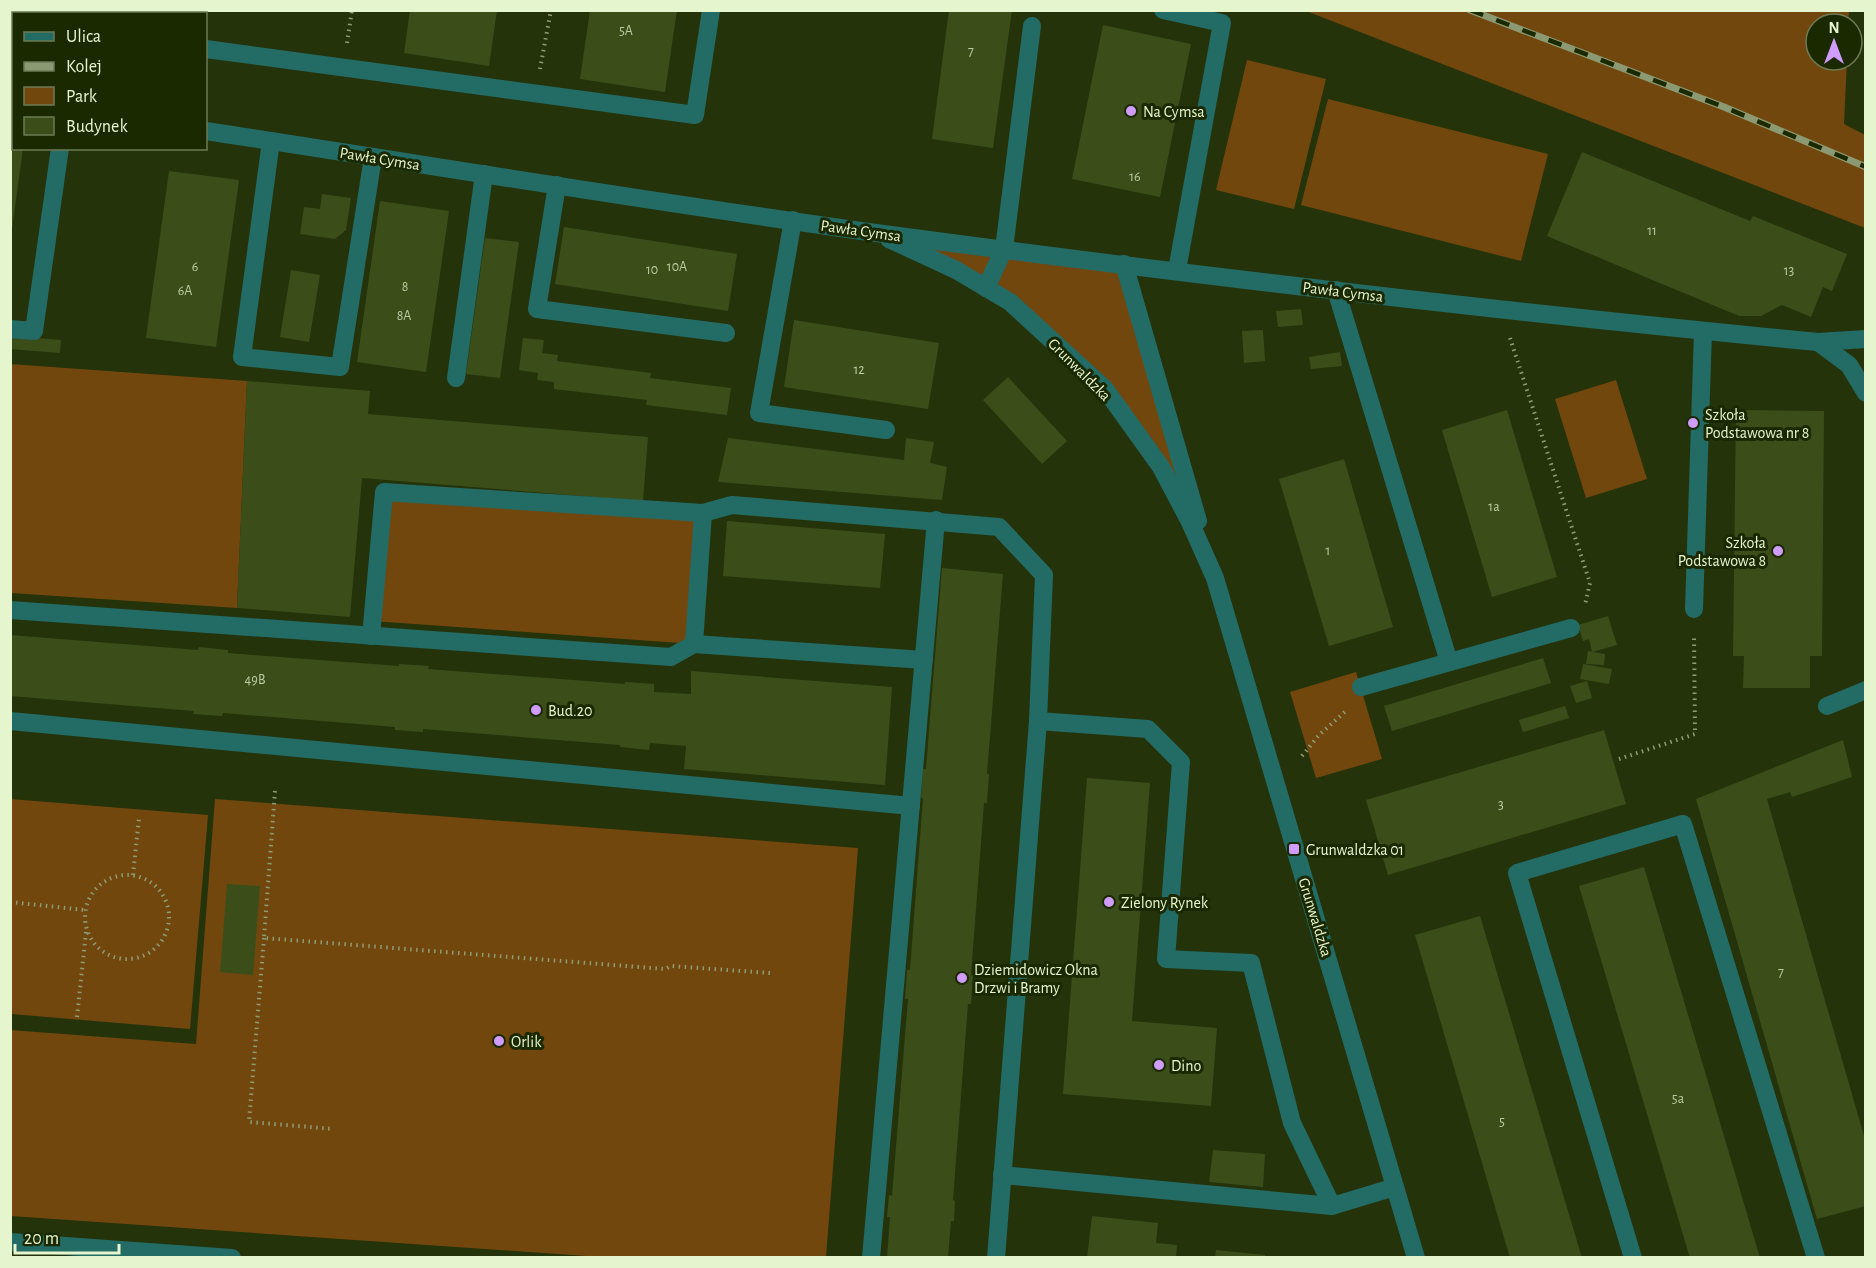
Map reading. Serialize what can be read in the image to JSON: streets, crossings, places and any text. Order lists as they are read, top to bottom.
{
  "streets": {
    "street": ["Pawła Cymsa", "Grunwaldzka"]
  },
  "crossings": [
    ["Pawła Cymsa", "Grunwaldzka"]
  ],
  "places": {
    "other": [
      "Na Cymsa",
      "Szkoła Podstawowa nr 8",
      "Szkoła Podstawowa 8",
      "Bud.20",
      "Zielony Rynek",
      "Dziemidowicz Okna Drzwi i Bramy",
      "Orlik",
      "Dino"
    ],
    "transit": ["Grunwaldzka 01"]
  },
  "house_numbers": [
    "5A",
    "7",
    "16",
    "11",
    "6",
    "10A",
    "10",
    "13",
    "8",
    "6A",
    "8A",
    "12",
    "1a",
    "1",
    "49B",
    "3",
    "7",
    "5a",
    "5"
  ],
  "legend": [
    "Ulica",
    "Kolej",
    "Park",
    "Budynek"
  ],
  "scale_bar": "20 m",
  "north": "top"
}
